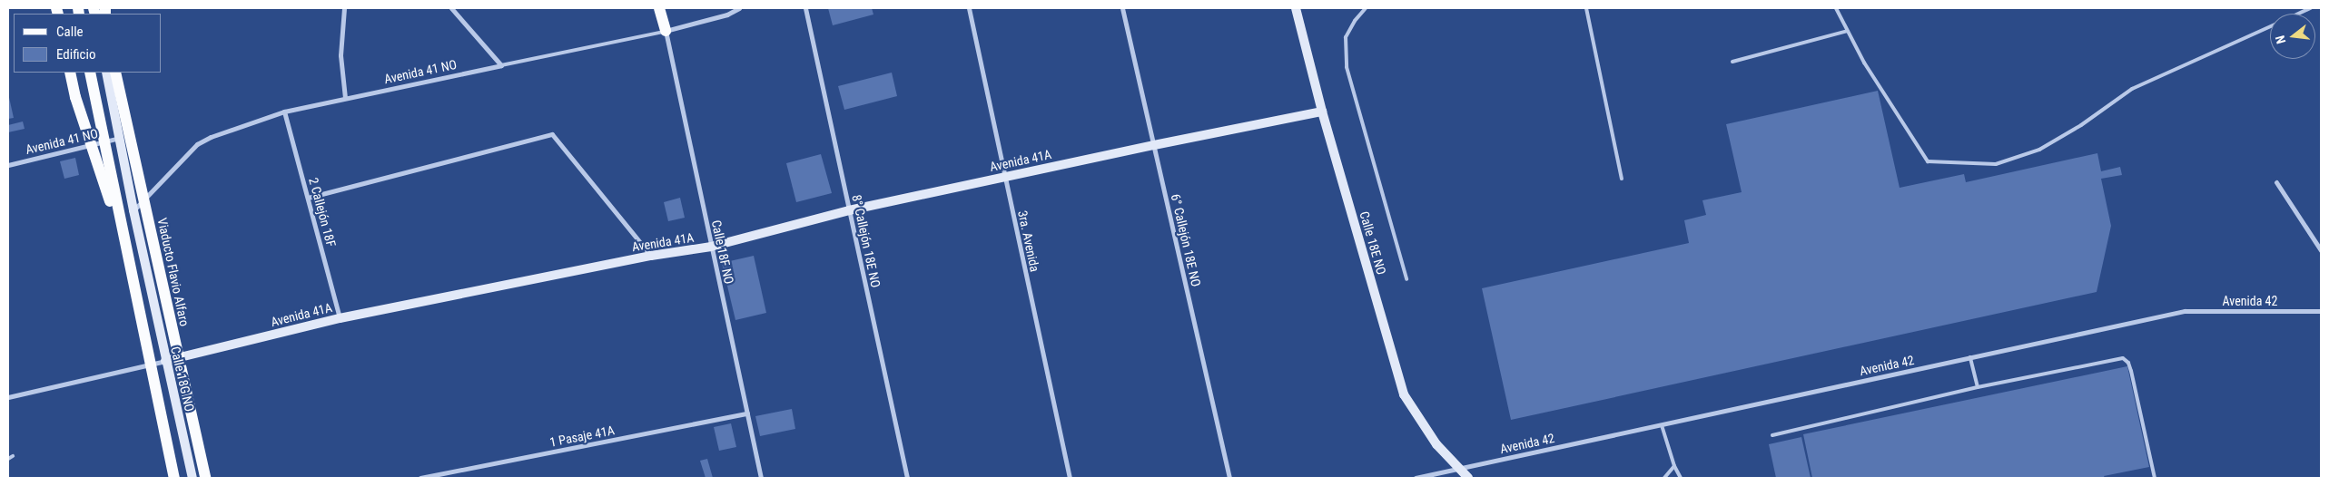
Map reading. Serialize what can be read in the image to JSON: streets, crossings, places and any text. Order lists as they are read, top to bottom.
{
  "streets": {
    "main road": ["Viaducto Flavio Alfaro"],
    "street": [
      "Avenida 41 NO",
      "Avenida 41A",
      "2 Callejón 18F",
      "6° Callejón 18E NO",
      "8° Callejón 18E NO",
      "3ra. Avenida",
      "Calle 18E NO",
      "Calle 18F NO",
      "Avenida 42",
      "Calle 18G NO",
      "1 Pasaje 41A"
    ]
  },
  "crossings": [
    ["Avenida 41 NO", "2 Callejón 18F"],
    ["Avenida 41 NO", "Calle 18F NO"],
    ["Avenida 41 NO", "Calle 18G NO"],
    ["Avenida 41A", "2 Callejón 18F"],
    ["Avenida 41A", "6° Callejón 18E NO"],
    ["Avenida 41A", "8° Callejón 18E NO"],
    ["Avenida 41A", "3ra. Avenida"],
    ["Avenida 41A", "Calle 18E NO"],
    ["Avenida 41A", "Calle 18F NO"],
    ["Avenida 41A", "Calle 18G NO"],
    ["Calle 18E NO", "Avenida 42"],
    ["Calle 18F NO", "1 Pasaje 41A"]
  ],
  "legend": ["Calle", "Edificio"],
  "north": "left"
}
